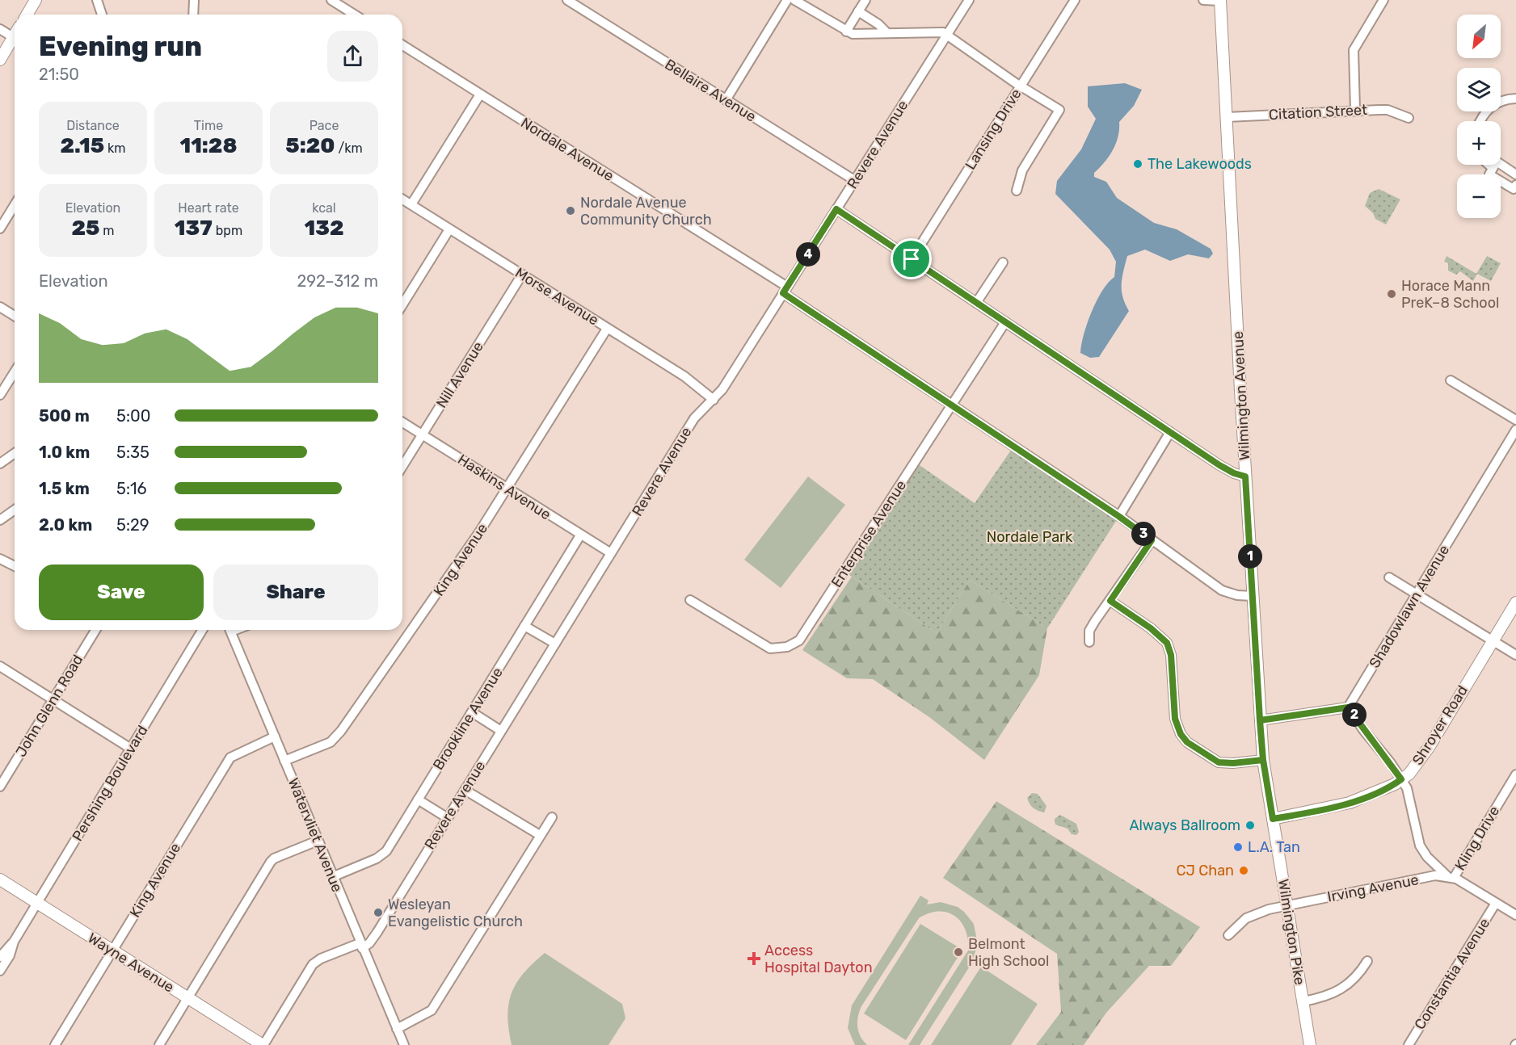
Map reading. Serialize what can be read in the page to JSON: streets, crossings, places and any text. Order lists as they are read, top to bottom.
{
  "streets": {
    "main road": [
      "Wilmington Avenue",
      "Shroyer Road",
      "Wilmington Pike",
      "Wayne Avenue"
    ],
    "street": [
      "Bellaire Avenue",
      "Citation Street",
      "Lansing Drive",
      "Revere Avenue",
      "Nordale Avenue",
      "Morse Avenue",
      "Nill Avenue",
      "Haskins Avenue",
      "Enterprise Avenue",
      "King Avenue",
      "Shadowlawn Avenue",
      "John Glenn Road",
      "Brookline Avenue",
      "Pershing Boulevard",
      "Watervliet Avenue",
      "Kling Drive",
      "Irving Avenue",
      "Constantia Avenue"
    ]
  },
  "crossings": [
    ["Bellaire Avenue", "Revere Avenue"],
    ["Citation Street", "Wilmington Avenue"],
    ["Revere Avenue", "Nordale Avenue"],
    ["Revere Avenue", "Morse Avenue"],
    ["Revere Avenue", "Haskins Avenue"],
    ["Revere Avenue", "Watervliet Avenue"],
    ["Revere Avenue", "Wayne Avenue"],
    ["Nordale Avenue", "Wilmington Avenue"],
    ["Nordale Avenue", "Enterprise Avenue"],
    ["Morse Avenue", "Nill Avenue"],
    ["Morse Avenue", "King Avenue"],
    ["Nill Avenue", "Haskins Avenue"],
    ["Wilmington Avenue", "Shroyer Road"],
    ["Wilmington Avenue", "Wilmington Pike"],
    ["Haskins Avenue", "King Avenue"],
    ["Haskins Avenue", "Brookline Avenue"],
    ["King Avenue", "Watervliet Avenue"],
    ["King Avenue", "Wayne Avenue"],
    ["Brookline Avenue", "Watervliet Avenue"],
    ["Shroyer Road", "Wilmington Pike"],
    ["Pershing Boulevard", "Wayne Avenue"],
    ["Kling Drive", "Irving Avenue"],
    ["Irving Avenue", "Wilmington Pike"]
  ],
  "parks": ["Nordale Park"],
  "places": {
    "other": [
      "The Lakewoods",
      "Nordale Avenue Community Church",
      "Horace Mann PreK–8 School",
      "Always Ballroom",
      "L.A. Tan",
      "CJ Chan",
      "Wesleyan Evangelistic Church",
      "Belmont High School"
    ],
    "health": ["Access Hospital Dayton"]
  },
  "north": "bottom left",
  "page": {
    "map_buttons": ["+", "−"],
    "heading": ["Evening run", "21:50"],
    "stats": [
      ["Distance", "2.15 km"],
      ["Time", "11:28"],
      ["Pace", "5:20 /km"],
      ["Elevation", "25 m"],
      ["Heart rate", "137 bpm"],
      ["kcal", "132"]
    ],
    "pins": [
      "4",
      "3",
      "1",
      "2"
    ],
    "chart": ["Elevation", "292–312 m"],
    "list": [
      {
        "name": "500 m",
        "note": "5:00"
      },
      {
        "name": "1.0 km",
        "note": "5:35"
      },
      {
        "name": "1.5 km",
        "note": "5:16"
      },
      {
        "name": "2.0 km",
        "note": "5:29"
      }
    ],
    "buttons": ["Save", "Share"]
  }
}
